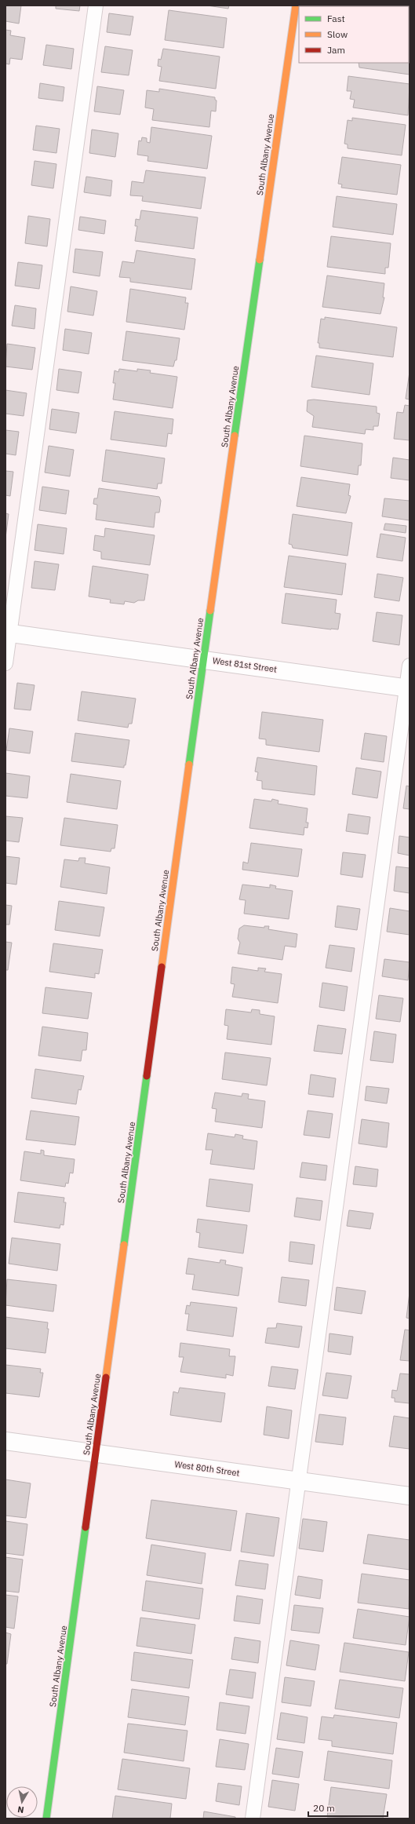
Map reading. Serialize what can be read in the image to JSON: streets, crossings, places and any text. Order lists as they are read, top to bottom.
{
  "streets": {
    "street": ["South Albany Avenue", "West 81st Street", "West 80th Street"]
  },
  "crossings": [
    ["South Albany Avenue", "West 81st Street"],
    ["South Albany Avenue", "West 80th Street"]
  ],
  "legend": ["Fast", "Slow", "Jam"],
  "scale_bar": "20 m",
  "north": "bottom"
}
